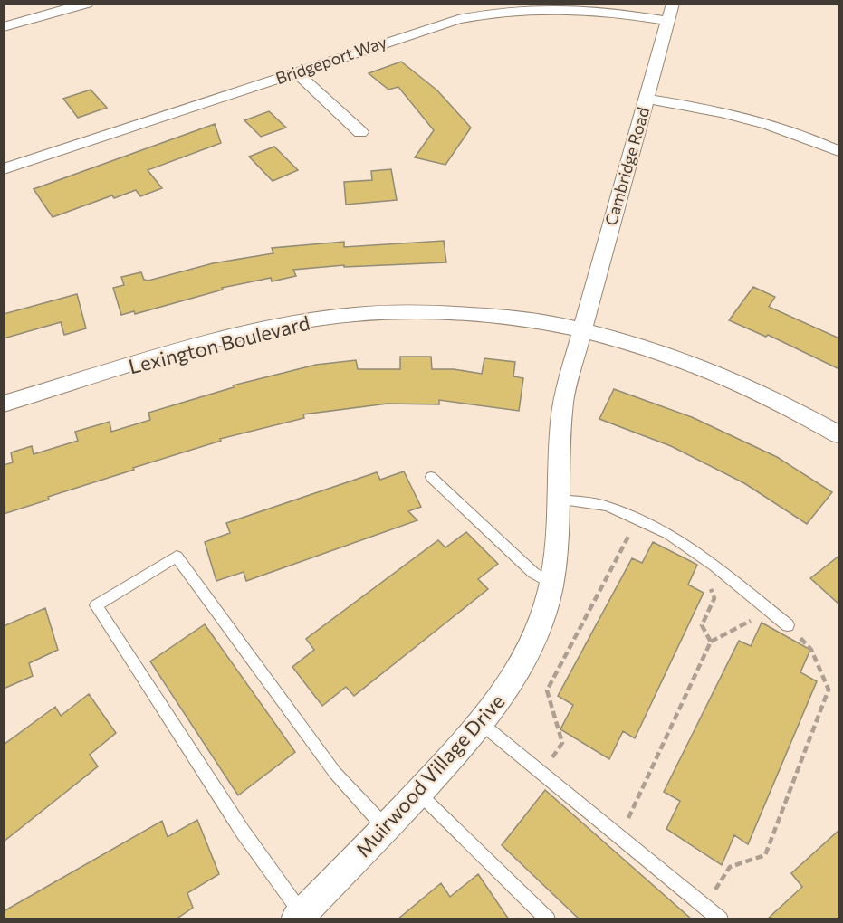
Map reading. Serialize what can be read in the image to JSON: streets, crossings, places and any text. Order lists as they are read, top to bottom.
{
  "streets": {
    "street": [
      "Bridgeport Way",
      "Cambridge Road",
      "Lexington Boulevard",
      "Muirwood Village Drive"
    ]
  },
  "crossings": [
    ["Bridgeport Way", "Cambridge Road"],
    ["Cambridge Road", "Lexington Boulevard"],
    ["Cambridge Road", "Muirwood Village Drive"],
    ["Lexington Boulevard", "Muirwood Village Drive"]
  ]
}
